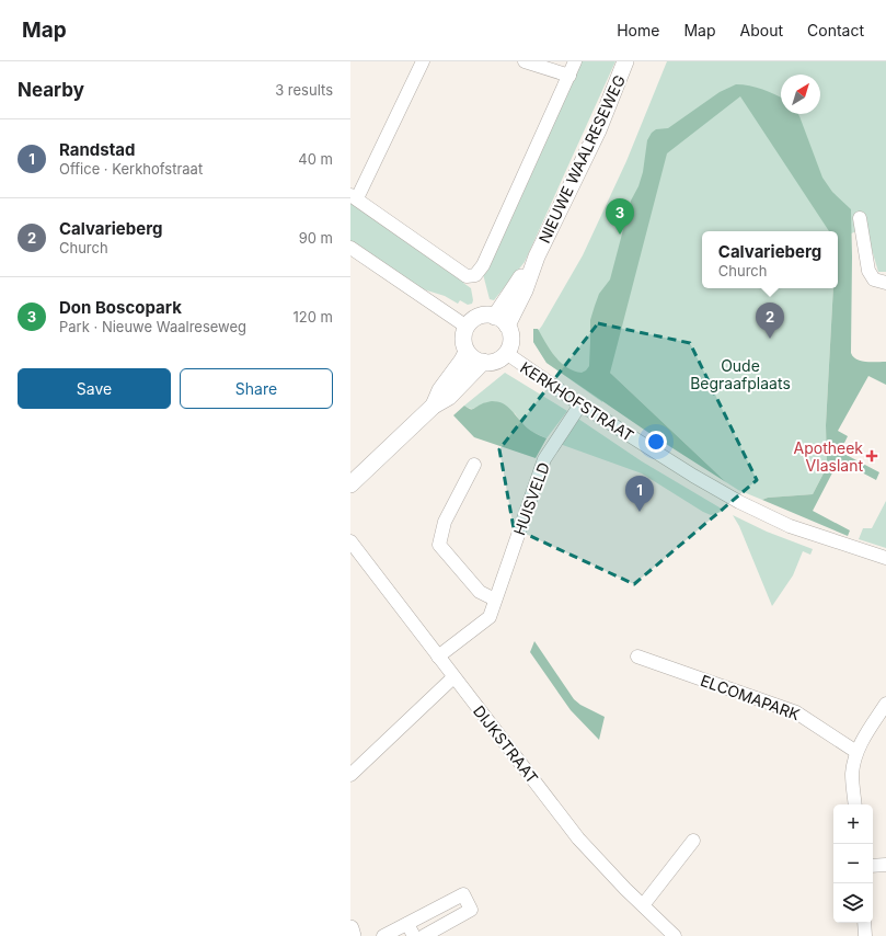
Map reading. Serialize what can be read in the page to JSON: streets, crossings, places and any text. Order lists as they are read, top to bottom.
{
  "streets": {
    "street": [
      "NIEUWE WAALRESEWEG",
      "KERKHOFSTRAAT",
      "HUISVELD",
      "ELCOMAPARK",
      "DIJKSTRAAT"
    ]
  },
  "crossings": [
    ["NIEUWE WAALRESEWEG", "KERKHOFSTRAAT"],
    ["KERKHOFSTRAAT", "HUISVELD"],
    ["HUISVELD", "DIJKSTRAAT"]
  ],
  "parks": ["Oude Begraafplaats"],
  "places": {
    "health": ["Apotheek Vlaslant"]
  },
  "north": "top right",
  "page": {
    "header": "Map",
    "nav": [
      "Home",
      "Map",
      "About",
      "Contact"
    ],
    "heading": ["Nearby", "3 results"],
    "list": [
      {
        "mark": "1",
        "name": "Randstad",
        "note": "Office · Kerkhofstraat",
        "value": "40 m"
      },
      {
        "mark": "2",
        "name": "Calvarieberg",
        "note": "Church",
        "value": "90 m"
      },
      {
        "mark": "3",
        "name": "Don Boscopark",
        "note": "Park · Nieuwe Waalreseweg",
        "value": "120 m"
      }
    ],
    "pins": ["3", "2", "1"],
    "popup": ["Calvarieberg", "Church"],
    "buttons": ["Save", "Share"],
    "map_buttons": ["+", "−"]
  }
}
